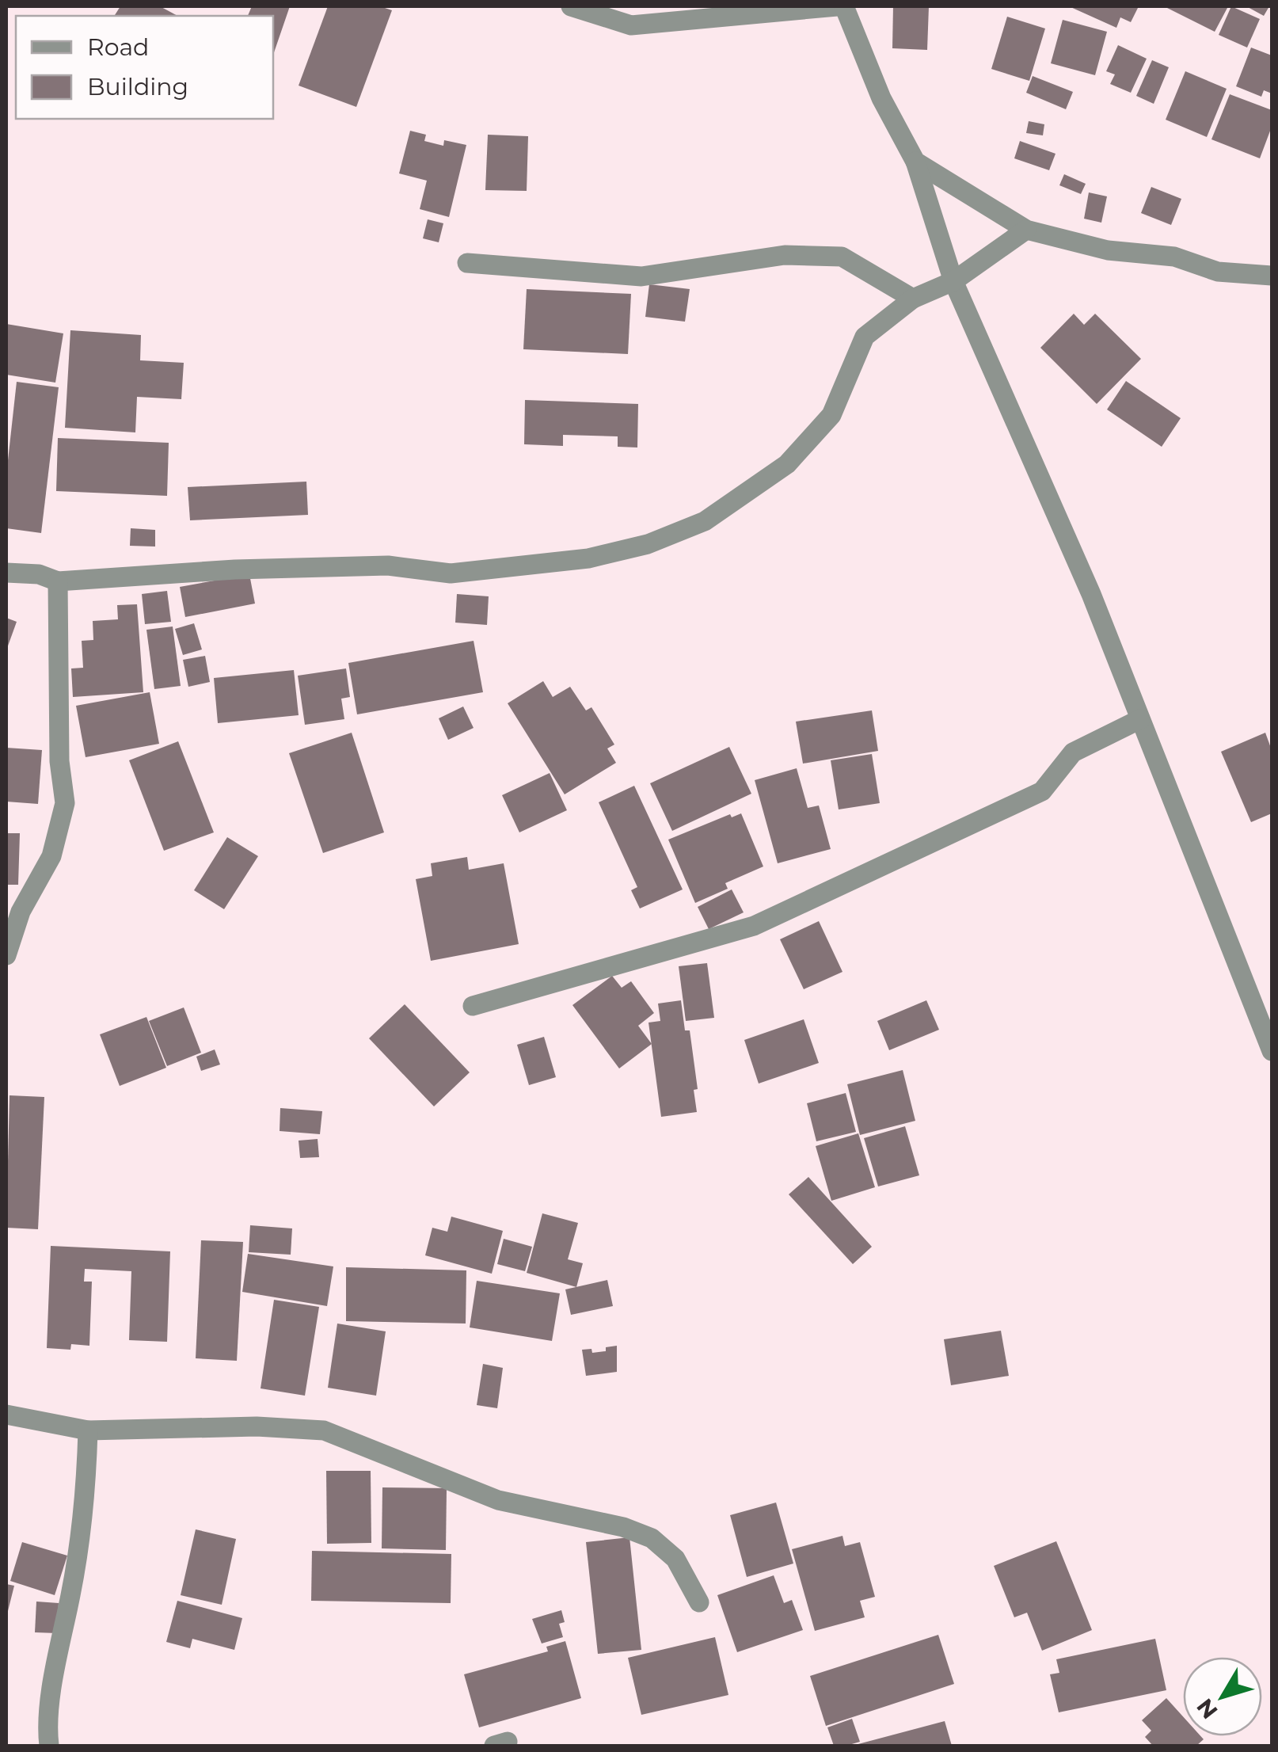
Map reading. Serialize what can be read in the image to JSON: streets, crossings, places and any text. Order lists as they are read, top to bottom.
{
  "legend": ["Road", "Building"],
  "north": "bottom left"
}
